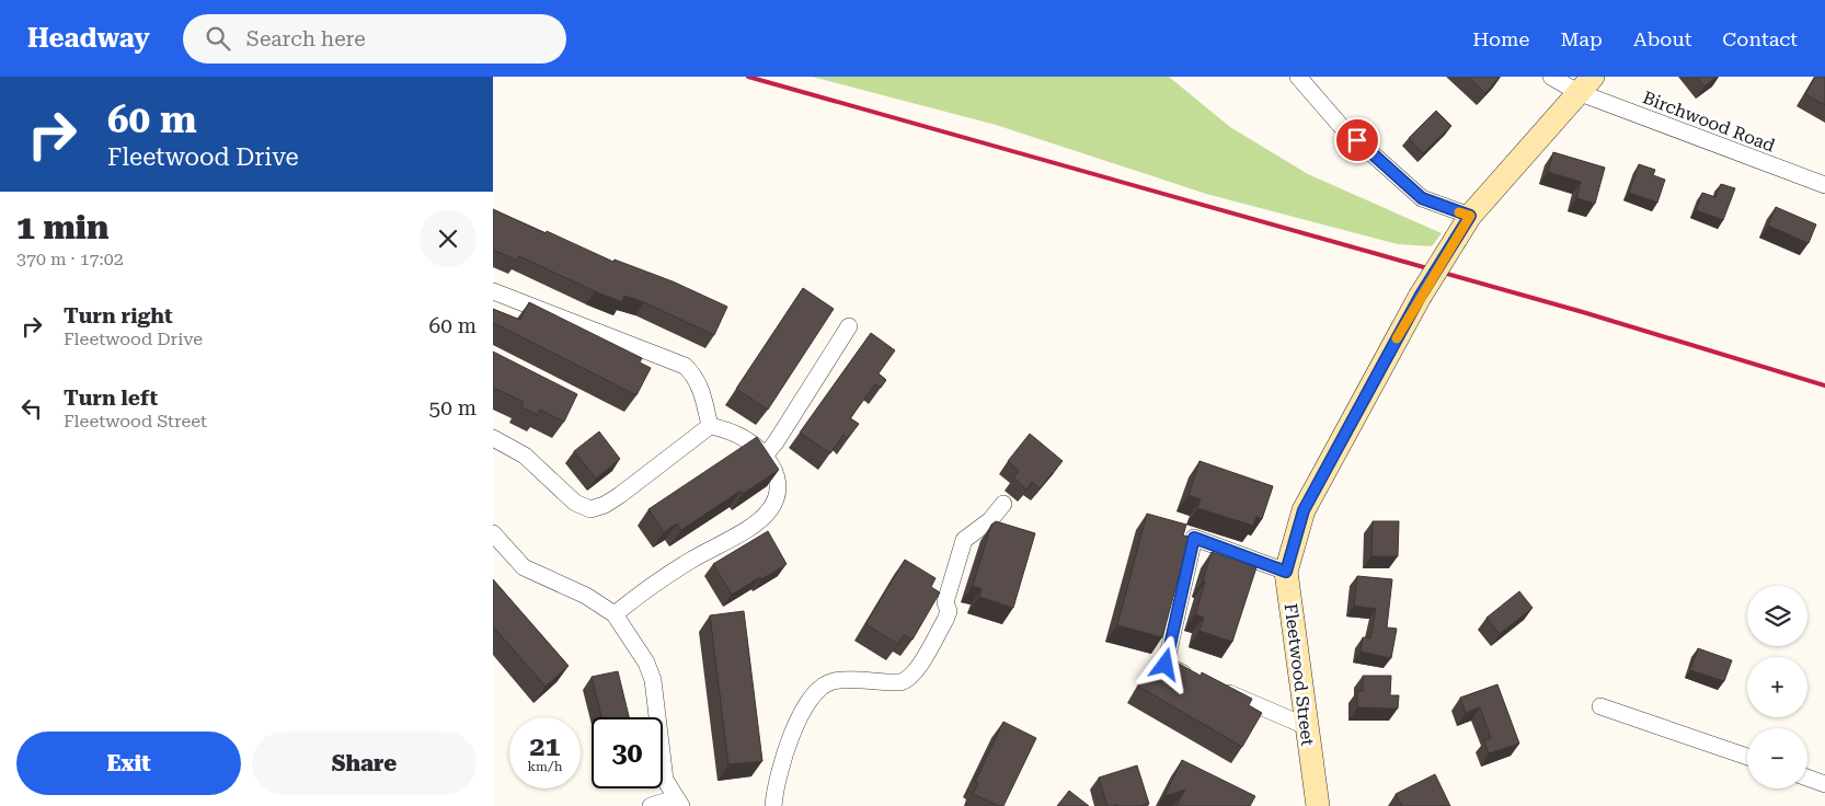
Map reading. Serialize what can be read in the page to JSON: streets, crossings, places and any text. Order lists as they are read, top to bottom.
{
  "streets": {
    "street": ["Birchwood Road", "Fleetwood Street"]
  },
  "crossings": [
    ["Birchwood Road", "Fleetwood Street"]
  ],
  "page": {
    "header": "Headway",
    "search": "Search here",
    "nav": [
      "Home",
      "Map",
      "About",
      "Contact"
    ],
    "turn": ["60 m", "Fleetwood Drive"],
    "heading": ["1 min", "370 m · 17:02"],
    "list": [
      {
        "name": "Turn right",
        "note": "Fleetwood Drive",
        "value": "60 m"
      },
      {
        "name": "Turn left",
        "note": "Fleetwood Street",
        "value": "50 m"
      }
    ],
    "map_buttons": ["+", "−"],
    "speed": "21 km/h",
    "limit": "30",
    "buttons": ["Exit", "Share"]
  }
}
